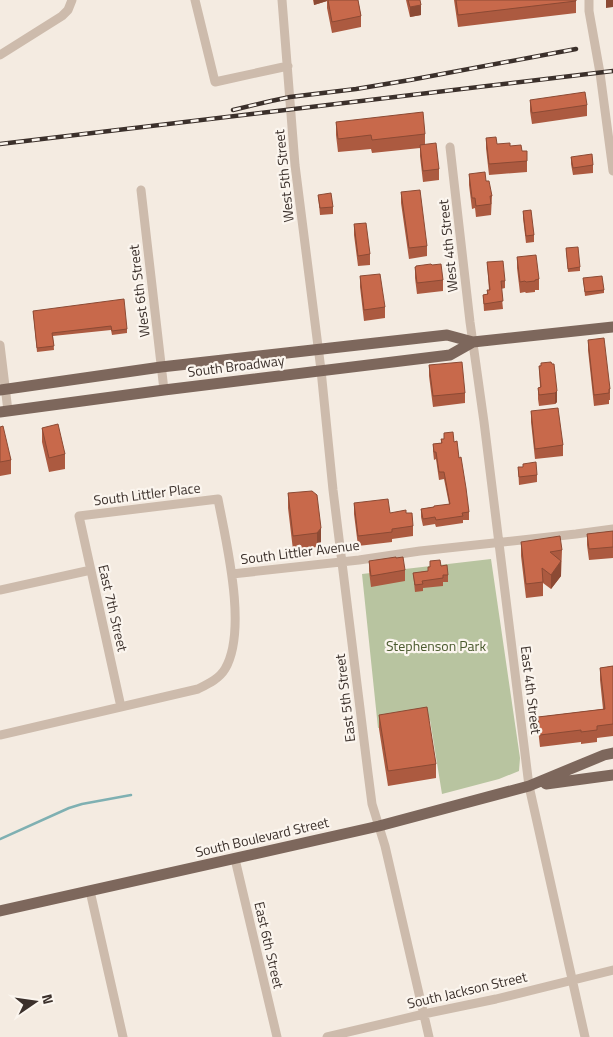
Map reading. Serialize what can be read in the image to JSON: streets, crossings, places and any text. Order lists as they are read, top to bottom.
{
  "streets": {
    "main road": ["South Broadway", "South Boulevard Street"],
    "street": [
      "West 5th Street",
      "West 4th Street",
      "West 6th Street",
      "South Littler Place",
      "South Littler Avenue",
      "East 7th Street",
      "East 4th Street",
      "East 5th Street",
      "East 6th Street",
      "South Jackson Street"
    ]
  },
  "crossings": [
    ["West 5th Street", "South Broadway"],
    ["West 5th Street", "East 5th Street"],
    ["West 4th Street", "South Broadway"],
    ["West 4th Street", "East 4th Street"],
    ["West 6th Street", "South Broadway"],
    ["South Broadway", "East 4th Street"],
    ["South Broadway", "East 5th Street"],
    ["South Littler Place", "South Littler Avenue"],
    ["South Littler Place", "East 7th Street"],
    ["South Littler Avenue", "East 7th Street"],
    ["South Littler Avenue", "East 4th Street"],
    ["South Littler Avenue", "East 5th Street"],
    ["East 4th Street", "South Boulevard Street"],
    ["East 4th Street", "South Jackson Street"],
    ["East 5th Street", "South Boulevard Street"],
    ["East 5th Street", "South Jackson Street"],
    ["South Boulevard Street", "East 6th Street"]
  ],
  "parks": ["Stephenson Park"],
  "north": "right"
}
